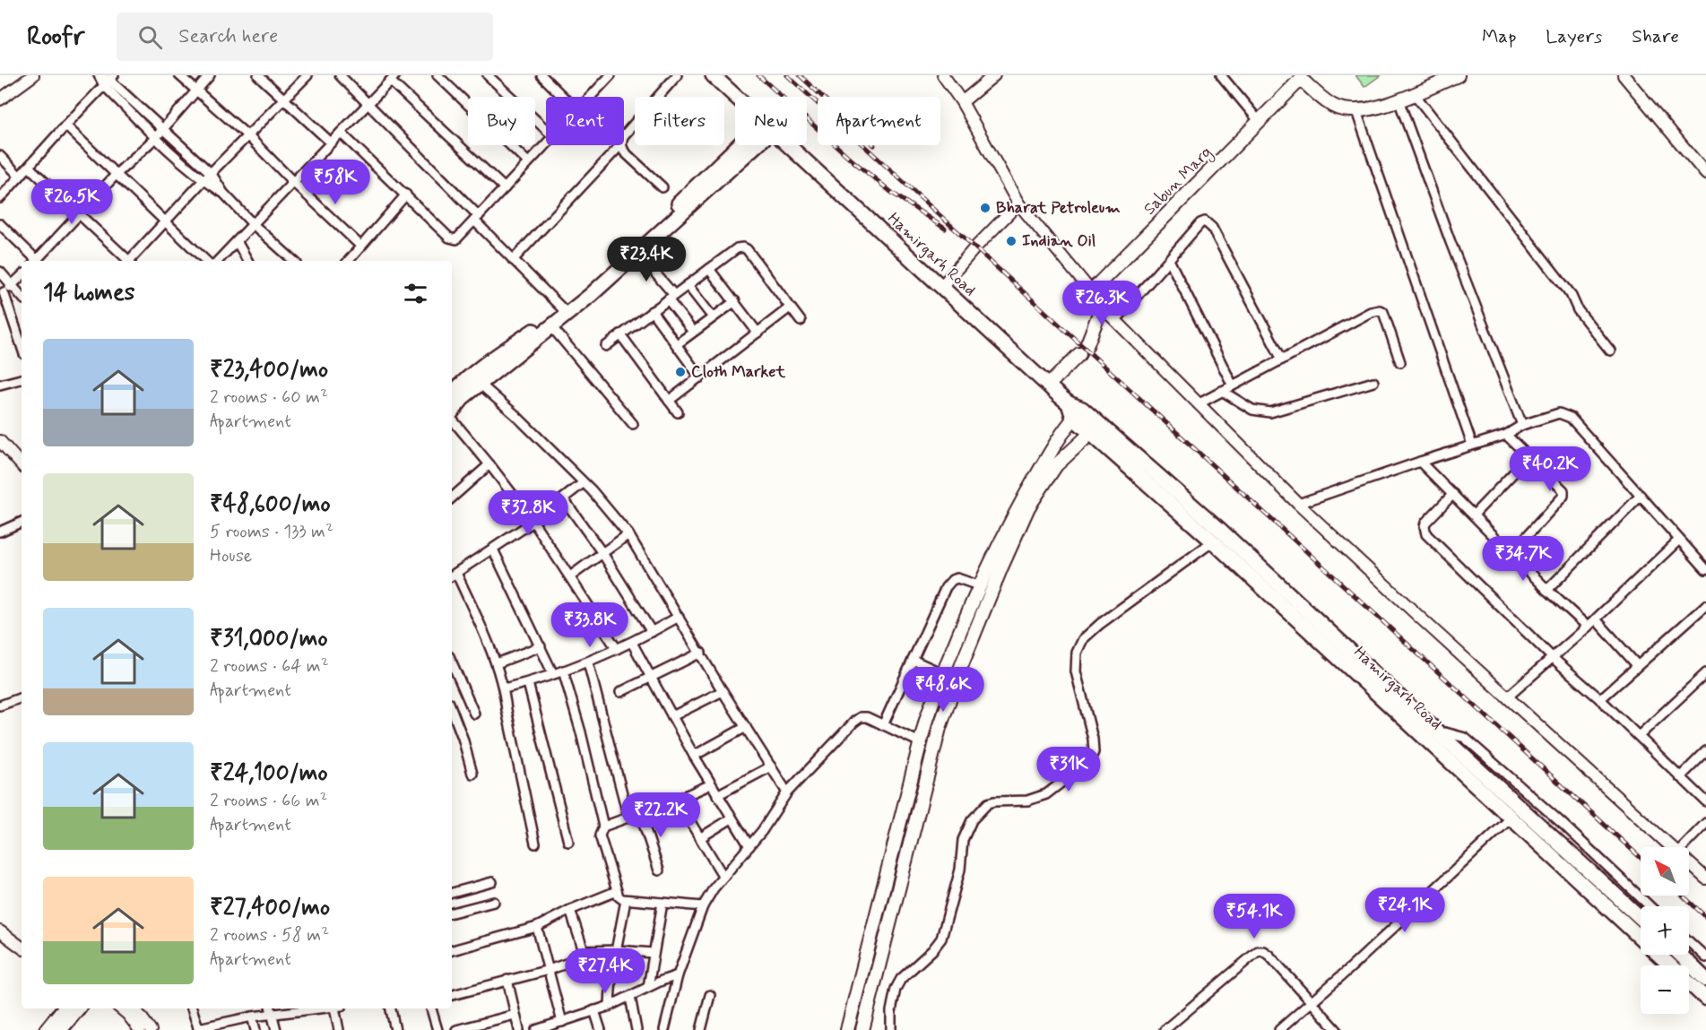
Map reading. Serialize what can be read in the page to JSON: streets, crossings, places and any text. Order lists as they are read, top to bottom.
{
  "streets": {
    "main road": ["Sabun Marg", "Hamirgarh Road"]
  },
  "places": ["Bharat Petroleum", "Indian Oil", "Cloth Market"],
  "north": "top left",
  "page": {
    "header": "Roofr",
    "search": "Search here",
    "nav": ["Map", "Layers", "Share"],
    "chip": [
      "Buy",
      "Rent",
      "Filters",
      "New",
      "Apartment"
    ],
    "price": [
      "₹58K",
      "₹26.5K",
      "₹23.4K",
      "₹26.3K",
      "₹40.2K",
      "₹32.8K",
      "₹34.7K",
      "₹33.8K",
      "₹48.6K",
      "₹31K",
      "₹22.2K",
      "₹24.1K",
      "₹54.1K",
      "₹27.4K"
    ],
    "heading": "14 homes",
    "list": [
      {
        "name": "₹23,400/mo",
        "note": "2 rooms · 60 m² · Apartment"
      },
      {
        "name": "₹48,600/mo",
        "note": "5 rooms · 133 m² · House"
      },
      {
        "name": "₹31,000/mo",
        "note": "2 rooms · 64 m² · Apartment"
      },
      {
        "name": "₹24,100/mo",
        "note": "2 rooms · 66 m² · Apartment"
      },
      {
        "name": "₹27,400/mo",
        "note": "2 rooms · 58 m² · Apartment"
      }
    ],
    "map_buttons": ["+", "−"]
  }
}
